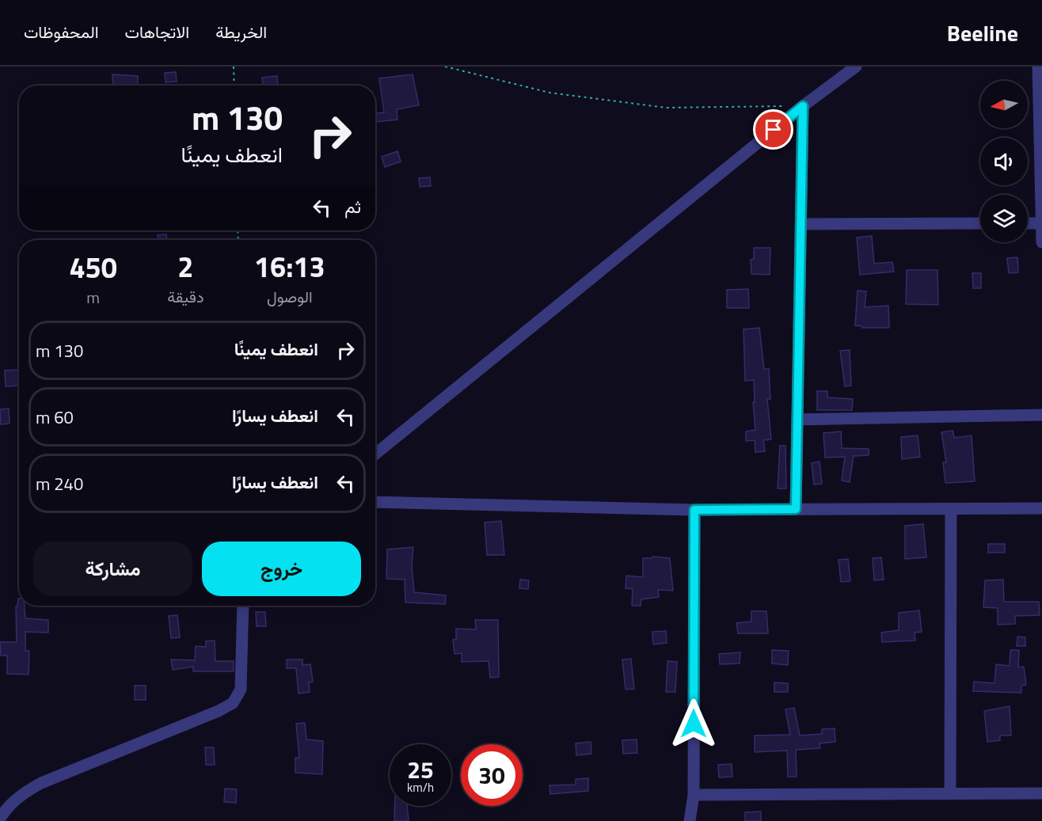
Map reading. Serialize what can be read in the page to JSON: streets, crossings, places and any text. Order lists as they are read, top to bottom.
{
  "north": "left",
  "page": {
    "header": "Beeline",
    "nav": ["الخريطة", "الاتجاهات", "المحفوظات"],
    "turn": ["130 m", "انعطف يمينًا"],
    "then": "ثم",
    "eta": [
      "16:13",
      "الوصول",
      "2",
      "دقيقة",
      "450",
      "m"
    ],
    "list": [
      {
        "name": "انعطف يمينًا",
        "value": "130 m"
      },
      {
        "name": "انعطف يسارًا",
        "value": "60 m"
      },
      {
        "name": "انعطف يسارًا",
        "value": "240 m"
      }
    ],
    "buttons": ["خروج", "مشاركة"],
    "speed": "25 km/h",
    "limit": "30"
  }
}
